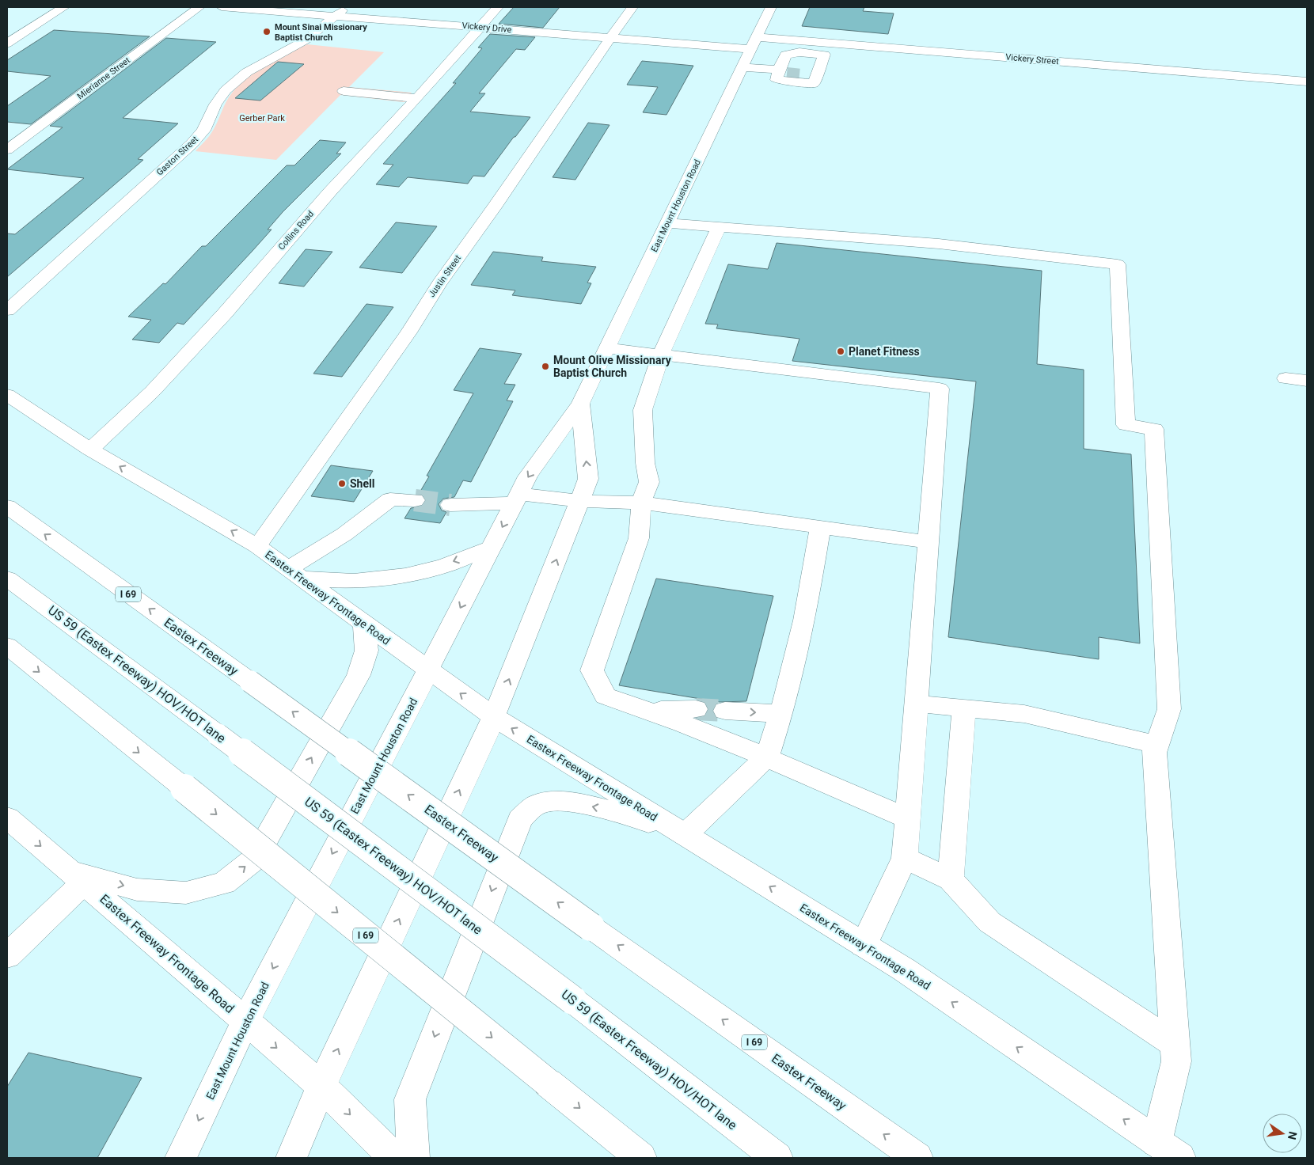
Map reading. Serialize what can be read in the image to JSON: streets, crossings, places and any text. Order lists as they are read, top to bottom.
{
  "streets": {
    "main road": [
      "Vickery Drive",
      "Vickery Street",
      "Mierianne Street",
      "Gaston Street",
      "East Mount Houston Road",
      "Collins Road",
      "Justin Street",
      "I 69",
      "Eastex Freeway Frontage Road",
      "Eastex Freeway",
      "US 59 (Eastex Freeway) HOV/HOT lane"
    ]
  },
  "crossings": [
    ["Vickery Drive", "Vickery Street"],
    ["Vickery Drive", "Gaston Street"],
    ["Vickery Drive", "East Mount Houston Road"],
    ["Vickery Drive", "Collins Road"],
    ["Vickery Drive", "Justin Street"],
    ["Vickery Street", "East Mount Houston Road"],
    ["East Mount Houston Road", "Eastex Freeway Frontage Road"],
    ["Collins Road", "Eastex Freeway Frontage Road"],
    ["Justin Street", "Eastex Freeway Frontage Road"]
  ],
  "parks": ["Gerber Park"],
  "places": [
    "Mount Sinai Missionary Baptist Church",
    "Planet Fitness",
    "Mount Olive Missionary Baptist Church",
    "Shell"
  ],
  "north": "right"
}
